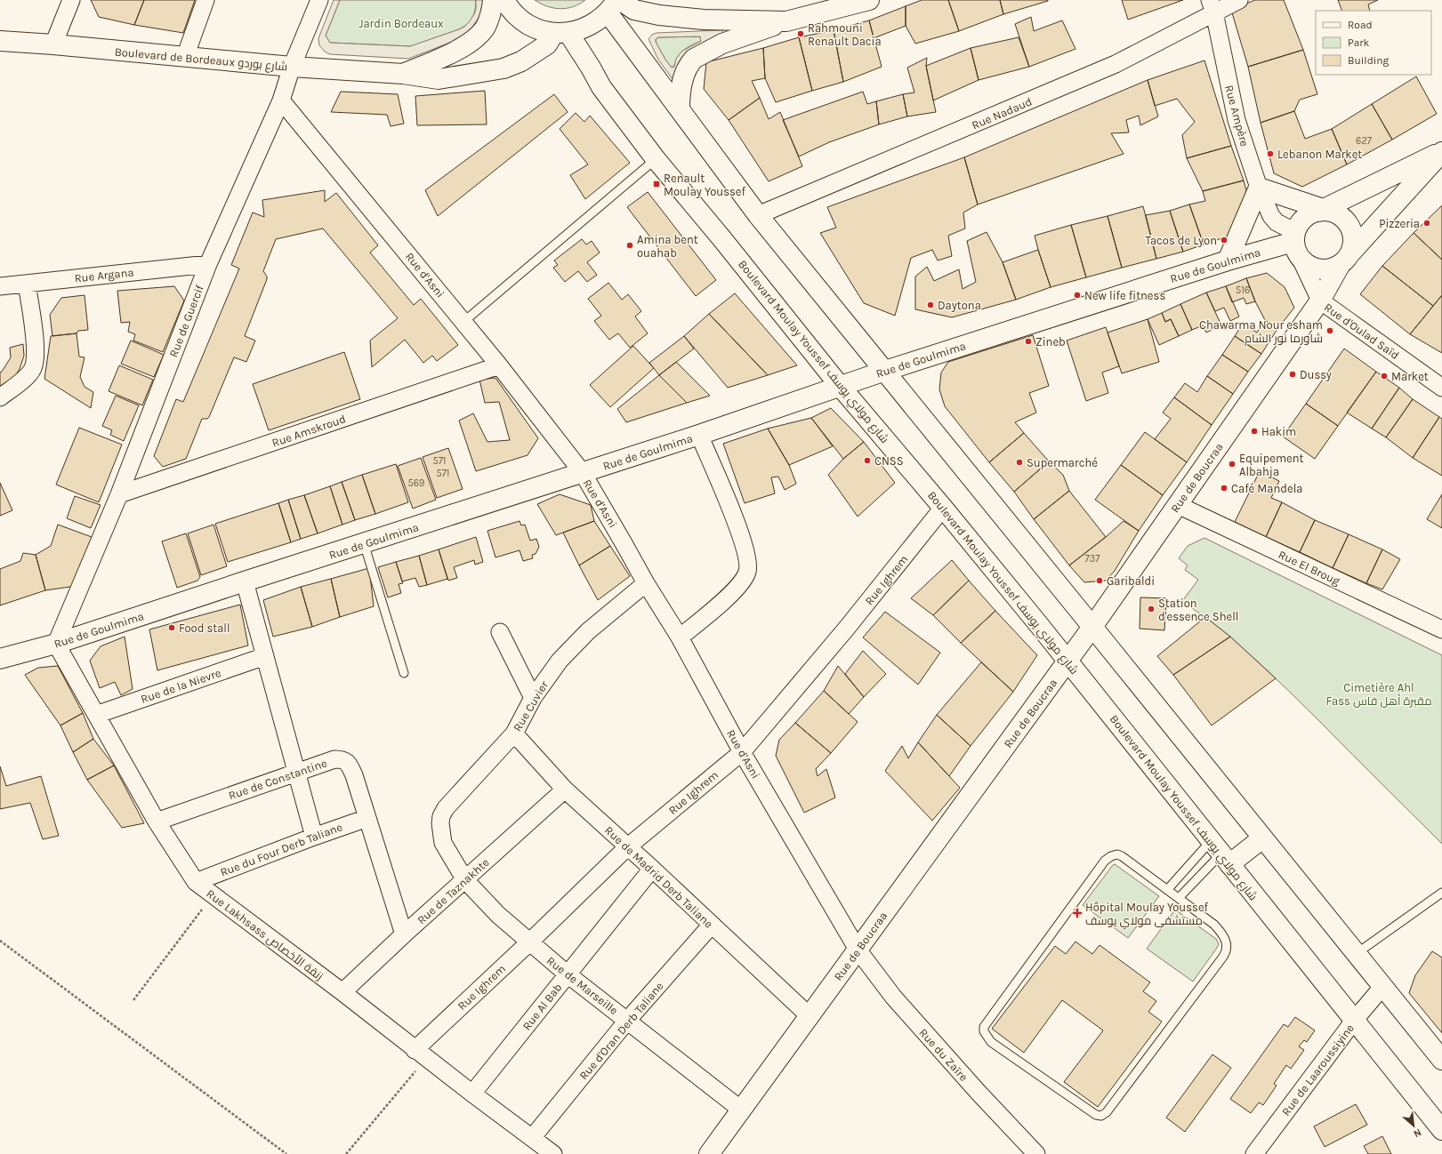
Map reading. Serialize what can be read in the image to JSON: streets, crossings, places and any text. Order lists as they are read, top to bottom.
{
  "streets": {
    "main road": [
      "Boulevard de Bordeaux شارع بوردو",
      "Rue de Goulmima",
      "Boulevard Moulay Youssef شارع مولاي يوسف",
      "Rue de Boucraa"
    ],
    "street": [
      "Rue Nadaud",
      "Rue Ampère",
      "Rue Argana",
      "Rue d'Asni",
      "Rue de Guercif",
      "Rue d'Oulad Saïd",
      "Rue Amskroud",
      "Rue El Broug",
      "Rue Ighrem",
      "Rue de la Nievre",
      "Rue Cuvier",
      "Rue de Constantine",
      "Rue du Four Derb Taliane",
      "Rue de Madrid Derb Taliane",
      "Rue de Taznakhte",
      "Rue Lakhsass زنقة الأخصاص",
      "Rue de Marseille",
      "Rue Al Bab",
      "Rue d'Oran Derb Taliane",
      "Rue du Zaïre",
      "Rue de Laaroussiyine"
    ]
  },
  "crossings": [
    ["Boulevard de Bordeaux شارع بوردو", "Rue de Guercif"],
    ["Boulevard de Bordeaux شارع بوردو", "Boulevard Moulay Youssef شارع مولاي يوسف"],
    ["Rue Nadaud", "Rue Ampère"],
    ["Rue Ampère", "Rue de Goulmima"],
    ["Rue Ampère", "Rue d'Oulad Saïd"],
    ["Rue Ampère", "Rue de Boucraa"],
    ["Rue de Goulmima", "Rue d'Asni"],
    ["Rue de Goulmima", "Rue de Guercif"],
    ["Rue de Goulmima", "Rue d'Oulad Saïd"],
    ["Rue de Goulmima", "Boulevard Moulay Youssef شارع مولاي يوسف"],
    ["Rue de Goulmima", "Rue de Boucraa"],
    ["Rue de Goulmima", "Rue Lakhsass زنقة الأخصاص"],
    ["Rue Argana", "Rue de Guercif"],
    ["Rue d'Asni", "Rue de Guercif"],
    ["Rue d'Asni", "Rue Amskroud"],
    ["Rue d'Asni", "Rue de Boucraa"],
    ["Rue d'Asni", "Rue Ighrem"],
    ["Rue d'Asni", "Rue Cuvier"],
    ["Rue d'Asni", "Rue du Zaïre"],
    ["Rue de Guercif", "Rue Amskroud"],
    ["Rue de Guercif", "Rue Lakhsass زنقة الأخصاص"],
    ["Rue d'Oulad Saïd", "Rue de Boucraa"],
    ["Boulevard Moulay Youssef شارع مولاي يوسف", "Rue de Boucraa"],
    ["Boulevard Moulay Youssef شارع مولاي يوسف", "Rue Ighrem"],
    ["Boulevard Moulay Youssef شارع مولاي يوسف", "Rue de Laaroussiyine"],
    ["Rue de Boucraa", "Rue El Broug"],
    ["Rue de Boucraa", "Rue de Madrid Derb Taliane"],
    ["Rue de Boucraa", "Rue de Marseille"],
    ["Rue de Boucraa", "Rue du Zaïre"],
    ["Rue Ighrem", "Rue de Madrid Derb Taliane"],
    ["Rue Ighrem", "Rue Lakhsass زنقة الأخصاص"],
    ["Rue Ighrem", "Rue de Marseille"],
    ["Rue de la Nievre", "Rue Lakhsass زنقة الأخصاص"],
    ["Rue Cuvier", "Rue de Madrid Derb Taliane"],
    ["Rue Cuvier", "Rue de Marseille"],
    ["Rue de Constantine", "Rue du Four Derb Taliane"],
    ["Rue de Constantine", "Rue de Taznakhte"],
    ["Rue de Constantine", "Rue Lakhsass زنقة الأخصاص"],
    ["Rue du Four Derb Taliane", "Rue Lakhsass زنقة الأخصاص"],
    ["Rue de Madrid Derb Taliane", "Rue de Taznakhte"],
    ["Rue de Madrid Derb Taliane", "Rue Al Bab"],
    ["Rue de Madrid Derb Taliane", "Rue d'Oran Derb Taliane"],
    ["Rue de Taznakhte", "Rue Lakhsass زنقة الأخصاص"],
    ["Rue de Taznakhte", "Rue de Marseille"],
    ["Rue Lakhsass زنقة الأخصاص", "Rue Al Bab"],
    ["Rue Lakhsass زنقة الأخصاص", "Rue d'Oran Derb Taliane"],
    ["Rue de Marseille", "Rue Al Bab"],
    ["Rue de Marseille", "Rue d'Oran Derb Taliane"]
  ],
  "parks": ["Jardin Bordeaux", "Cimetière Ahl Fass مقبرة أهل فاس"],
  "places": {
    "other": [
      "Rahmouni Renault Dacia",
      "Lebanon Market",
      "Pizzeria",
      "Tacos de Lyon",
      "Amina bent ouahab",
      "New life fitness",
      "Daytona",
      "Chawarma Nour esham شاورما نور الشام",
      "Zineb",
      "Dussy",
      "Market",
      "Hakim",
      "CNSS",
      "Supermarché",
      "Equipement Albahja",
      "Café Mandela",
      "Garibaldi",
      "Station d'essence Shell",
      "Food stall"
    ],
    "transit": ["Renault Moulay Youssef"],
    "health": ["Hôpital Moulay Youssef مستشفى مولاي يوسف"]
  },
  "house_numbers": [
    "627",
    "516",
    "571",
    "571",
    "569",
    "737"
  ],
  "legend": ["Road", "Park", "Building"],
  "north": "bottom right"
}
